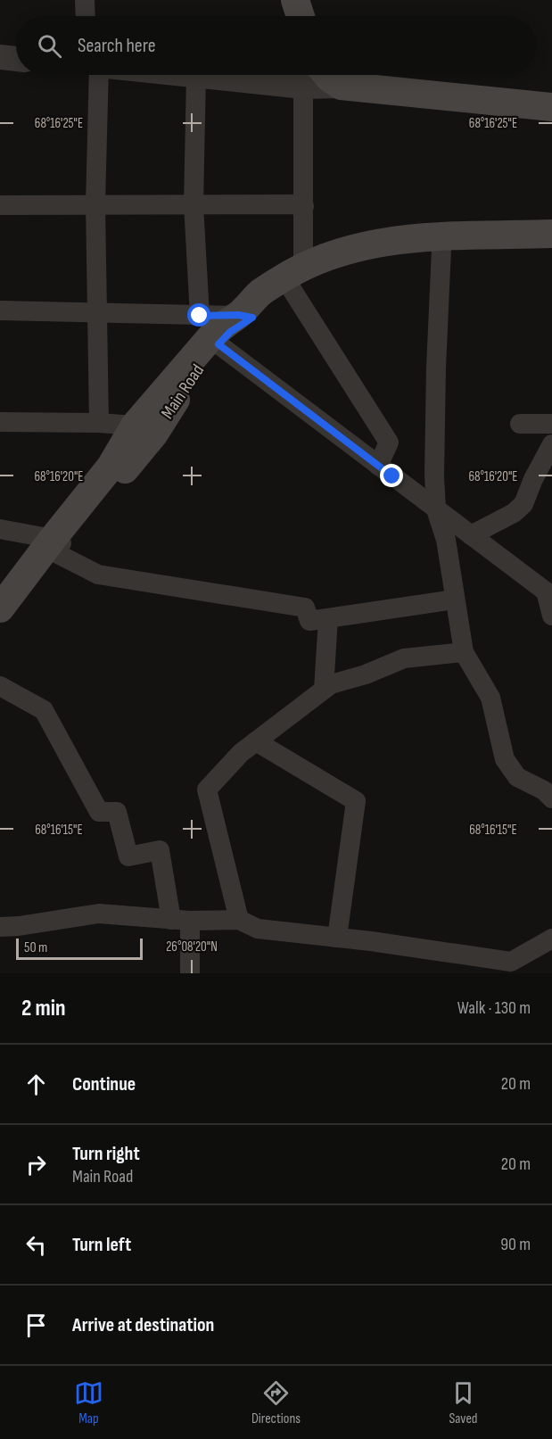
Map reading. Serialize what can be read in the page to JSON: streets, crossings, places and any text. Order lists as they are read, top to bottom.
{
  "streets": {
    "main road": ["Main Road"]
  },
  "scale_bar": "50 m",
  "page": {
    "search": "Search here",
    "scale": "50 m",
    "heading": ["2 min", "Walk · 130 m"],
    "list": [
      ["Continue", "20 m"],
      ["Turn right", "Main Road", "20 m"],
      ["Turn left", "90 m"],
      "Arrive at destination"
    ],
    "nav": ["Map", "Directions", "Saved"]
  },
  "coordinates": [
    "68°16'25\"E",
    "68°16'20\"E",
    "68°16'15\"E",
    "26°08'20\"N"
  ]
}
